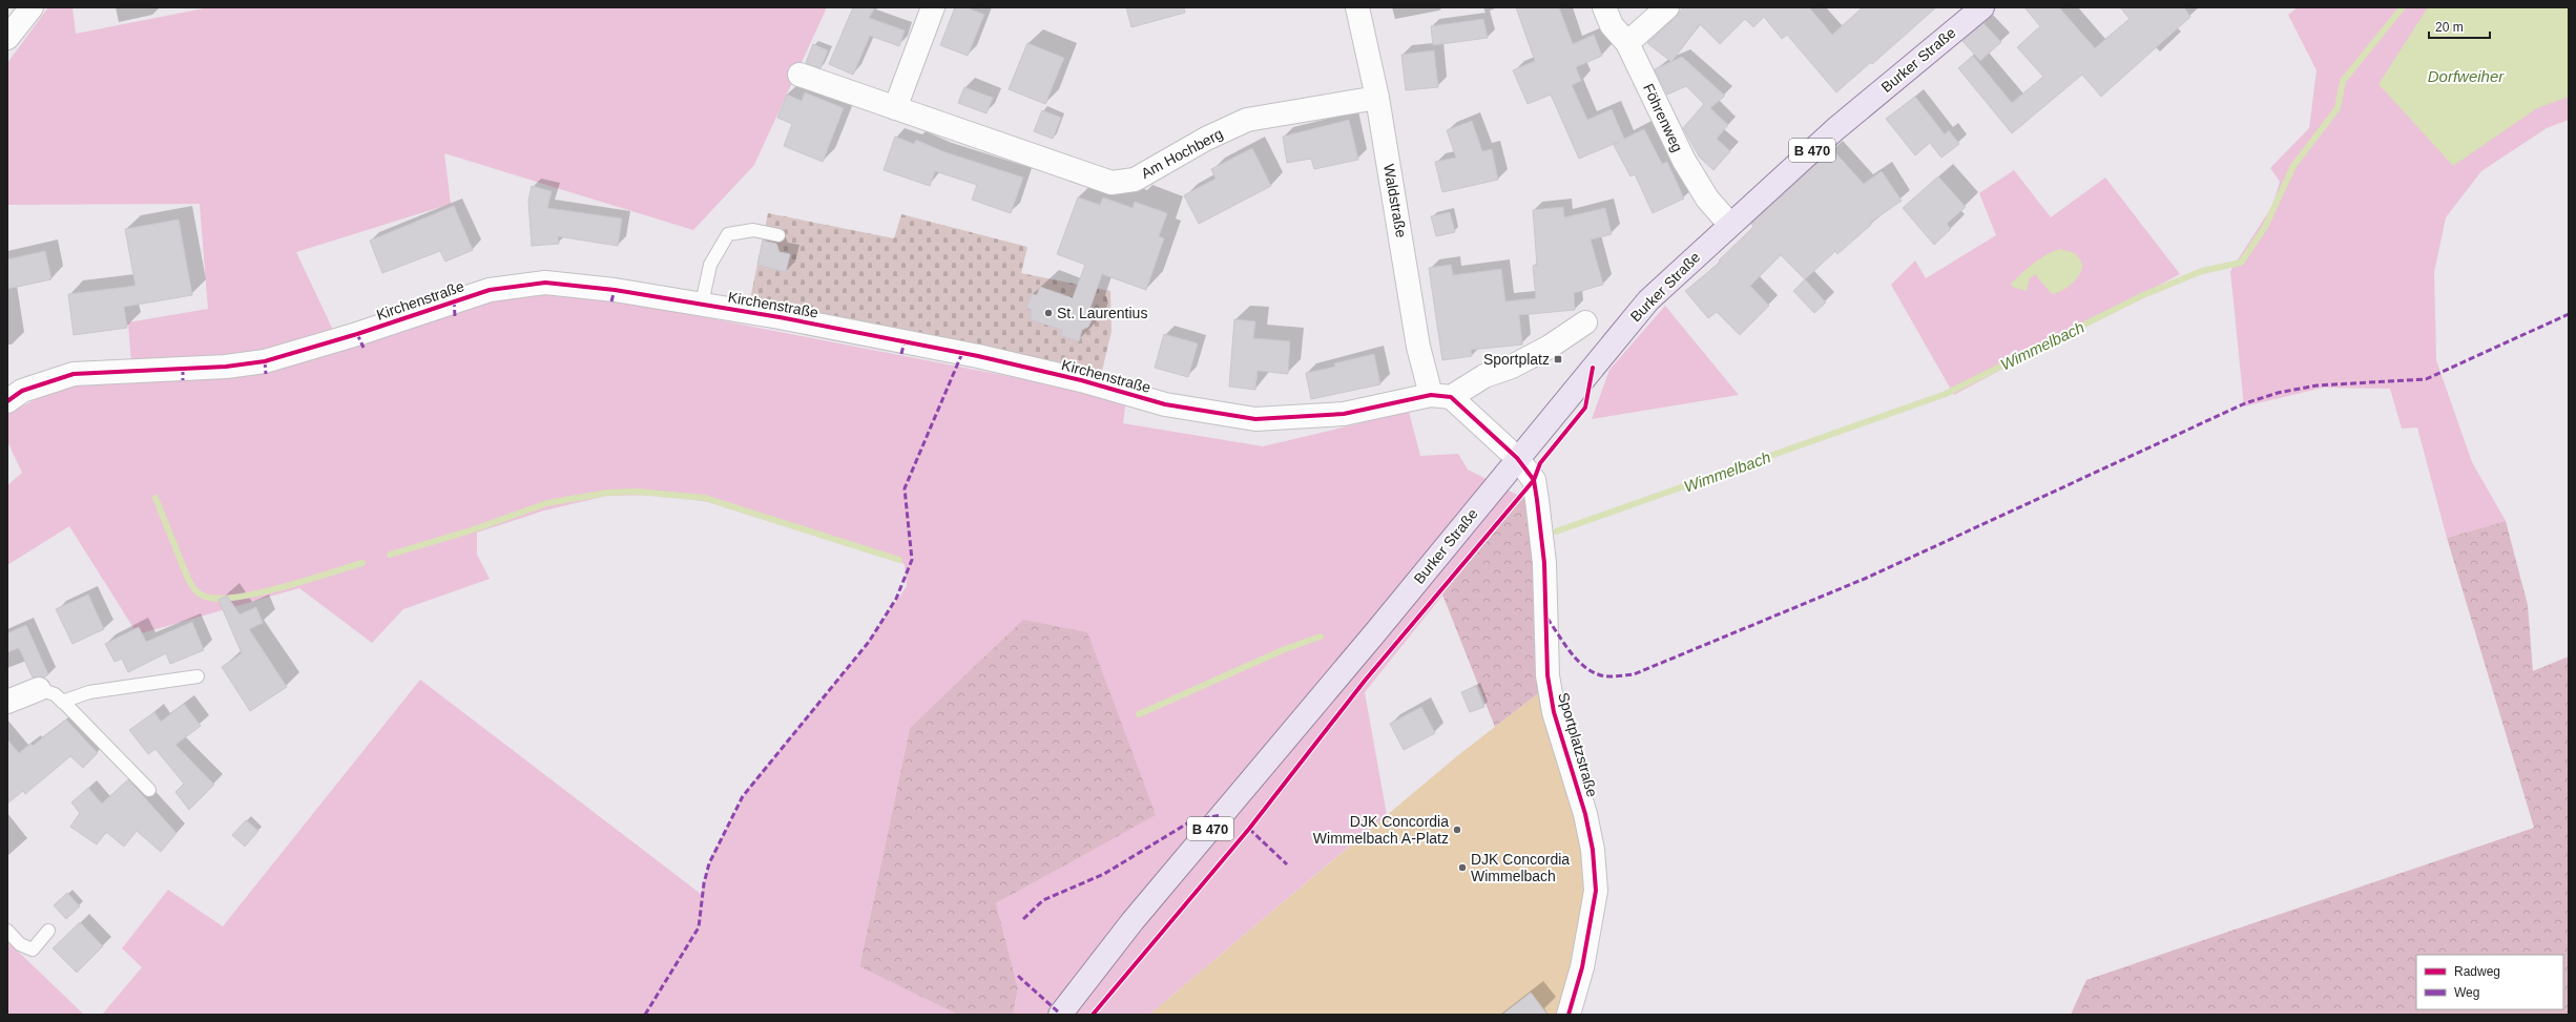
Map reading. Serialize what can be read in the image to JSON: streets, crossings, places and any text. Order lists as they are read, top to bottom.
{
  "streets": {
    "main road": ["Burker Straße", "B 470"],
    "street": [
      "Föhrenweg",
      "Am Hochberg",
      "Waldstraße",
      "Kirchenstraße",
      "Sportplatzstraße"
    ]
  },
  "crossings": [
    ["Burker Straße", "Föhrenweg"],
    ["Burker Straße", "Sportplatzstraße"],
    ["Am Hochberg", "Waldstraße"],
    ["Waldstraße", "Kirchenstraße"]
  ],
  "water": ["Dorfweiher", "Wimmelbach"],
  "places": {
    "other": ["St. Laurentius", "DJK Concordia Wimmelbach A-Platz", "DJK Concordia Wimmelbach"],
    "transit": ["Sportplatz"]
  },
  "legend": ["Radweg", "Weg"],
  "scale_bar": "20 m"
}
